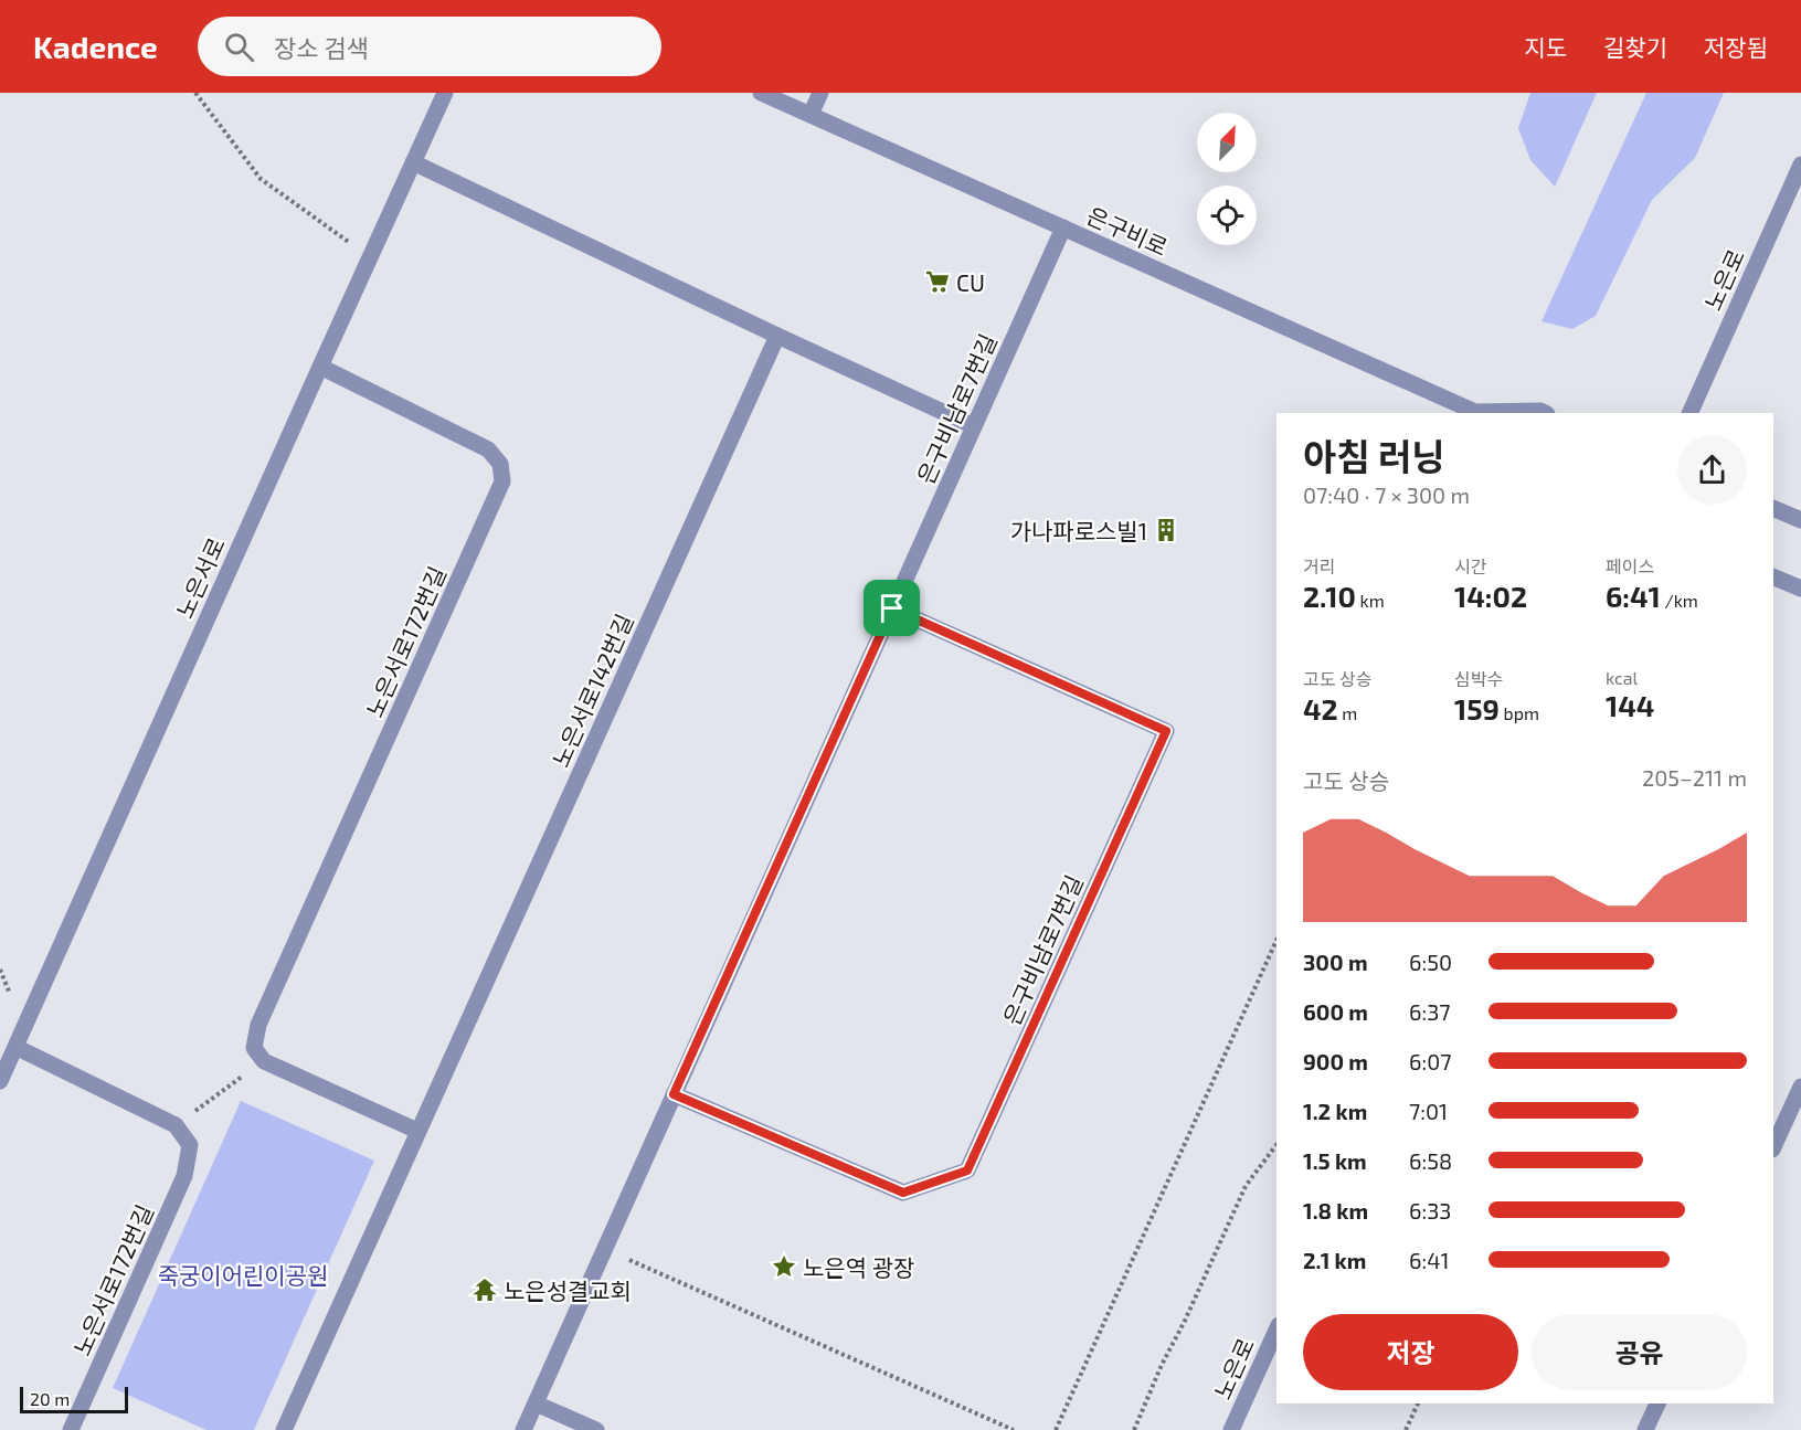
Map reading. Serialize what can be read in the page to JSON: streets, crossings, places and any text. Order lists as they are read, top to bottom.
{
  "streets": {
    "street": [
      "은구비로",
      "노은로",
      "은구비남로7번길",
      "노은서로",
      "노은서로172번길",
      "노은서로142번길"
    ]
  },
  "crossings": [
    ["은구비로", "은구비남로7번길"],
    ["노은서로", "노은서로172번길"]
  ],
  "parks": ["죽궁이어린이공원"],
  "places": {
    "supermarket": ["CU"],
    "building": ["가나파로스빌1"],
    "place": ["노은역 광장"],
    "temple": ["노은성결교회"]
  },
  "scale_bar": "20 m",
  "north": "top right",
  "page": {
    "header": "Kadence",
    "search": "장소 검색",
    "nav": ["지도", "길찾기", "저장됨"],
    "heading": ["아침 러닝", "07:40 · 7 × 300 m"],
    "stats": [
      ["거리", "2.10 km"],
      ["시간", "14:02"],
      ["페이스", "6:41 /km"],
      ["고도 상승", "42 m"],
      ["심박수", "159 bpm"],
      ["kcal", "144"]
    ],
    "chart": ["고도 상승", "205–211 m"],
    "list": [
      {
        "name": "300 m",
        "note": "6:50"
      },
      {
        "name": "600 m",
        "note": "6:37"
      },
      {
        "name": "900 m",
        "note": "6:07"
      },
      {
        "name": "1.2 km",
        "note": "7:01"
      },
      {
        "name": "1.5 km",
        "note": "6:58"
      },
      {
        "name": "1.8 km",
        "note": "6:33"
      },
      {
        "name": "2.1 km",
        "note": "6:41"
      }
    ],
    "buttons": ["저장", "공유"],
    "scale": "20 m"
  }
}
